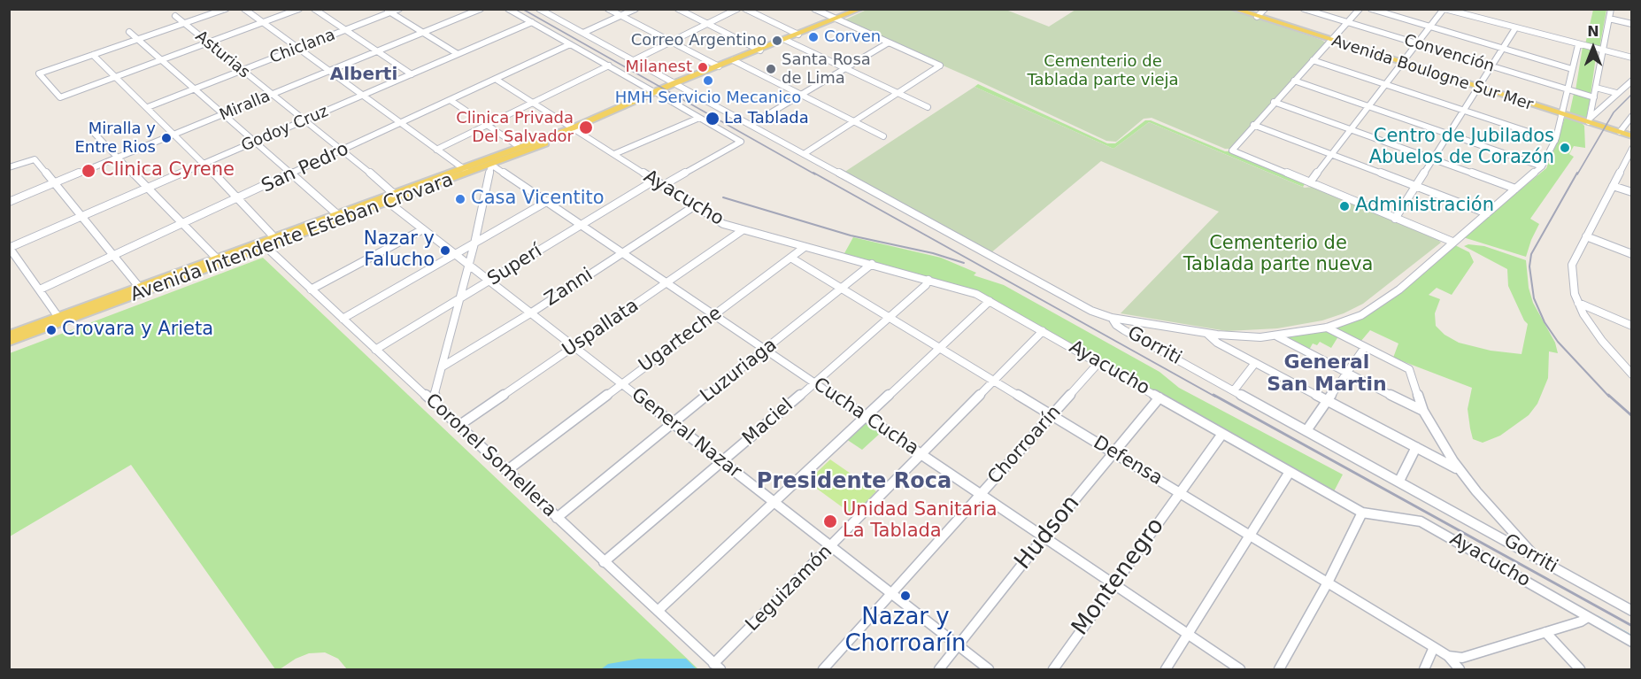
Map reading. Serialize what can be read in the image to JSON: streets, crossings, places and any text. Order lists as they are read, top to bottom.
{
  "streets": {
    "main road": ["Avenida Boulogne Sur Mer", "Avenida Intendente Esteban Crovara"],
    "street": [
      "Chiclana",
      "Convención",
      "Asturias",
      "Miralla",
      "Godoy Cruz",
      "San Pedro",
      "Ayacucho",
      "Superí",
      "Zanni",
      "Uspallata",
      "Ugarteche",
      "Gorriti",
      "Luzuriaga",
      "Cucha Cucha",
      "Maciel",
      "General Nazar",
      "Chorroarín",
      "Coronel Somellera",
      "Defensa",
      "Hudson",
      "Montenegro",
      "Leguizamón"
    ]
  },
  "crossings": [
    ["Chiclana", "Asturias"],
    ["Chiclana", "Coronel Somellera"],
    ["Asturias", "Miralla"],
    ["Asturias", "Godoy Cruz"],
    ["Asturias", "San Pedro"],
    ["Asturias", "Avenida Intendente Esteban Crovara"],
    ["Asturias", "General Nazar"],
    ["Miralla", "Coronel Somellera"],
    ["Godoy Cruz", "Coronel Somellera"],
    ["San Pedro", "Ayacucho"],
    ["San Pedro", "Coronel Somellera"],
    ["Ayacucho", "Avenida Intendente Esteban Crovara"],
    ["Ayacucho", "Superí"],
    ["Ayacucho", "Zanni"],
    ["Ayacucho", "Uspallata"],
    ["Ayacucho", "Ugarteche"],
    ["Ayacucho", "Luzuriaga"],
    ["Ayacucho", "Maciel"],
    ["Ayacucho", "Chorroarín"],
    ["Ayacucho", "Hudson"],
    ["Ayacucho", "Montenegro"],
    ["Ayacucho", "Leguizamón"],
    ["Avenida Intendente Esteban Crovara", "Gorriti"],
    ["Avenida Intendente Esteban Crovara", "Cucha Cucha"],
    ["Avenida Intendente Esteban Crovara", "General Nazar"],
    ["Avenida Intendente Esteban Crovara", "Coronel Somellera"],
    ["Superí", "Cucha Cucha"],
    ["Superí", "General Nazar"],
    ["Superí", "Coronel Somellera"],
    ["Zanni", "Cucha Cucha"],
    ["Zanni", "General Nazar"],
    ["Uspallata", "Cucha Cucha"],
    ["Uspallata", "General Nazar"],
    ["Uspallata", "Coronel Somellera"],
    ["Ugarteche", "Cucha Cucha"],
    ["Ugarteche", "General Nazar"],
    ["Ugarteche", "Coronel Somellera"],
    ["Ugarteche", "Defensa"],
    ["Luzuriaga", "Cucha Cucha"],
    ["Luzuriaga", "General Nazar"],
    ["Luzuriaga", "Coronel Somellera"],
    ["Luzuriaga", "Defensa"],
    ["Cucha Cucha", "Maciel"],
    ["Cucha Cucha", "Chorroarín"],
    ["Cucha Cucha", "Hudson"],
    ["Cucha Cucha", "Montenegro"],
    ["Cucha Cucha", "Leguizamón"],
    ["Maciel", "General Nazar"],
    ["Maciel", "Coronel Somellera"],
    ["Maciel", "Defensa"],
    ["General Nazar", "Chorroarín"],
    ["General Nazar", "Hudson"],
    ["General Nazar", "Leguizamón"],
    ["Chorroarín", "Defensa"],
    ["Coronel Somellera", "Leguizamón"],
    ["Defensa", "Hudson"],
    ["Defensa", "Montenegro"],
    ["Defensa", "Leguizamón"]
  ],
  "districts": ["Alberti", "General San Martin", "Presidente Roca"],
  "parks": ["Cementerio de Tablada parte vieja", "Cementerio de Tablada parte nueva"],
  "places": [
    "Corven",
    "Correo Argentino",
    "Milanest",
    "Santa Rosa de Lima",
    "HMH Servicio Mecanico",
    "La Tablada",
    "Clinica Privada Del Salvador",
    "Miralla y Entre Rios",
    "Centro de Jubilados Abuelos de Corazón",
    "Clinica Cyrene",
    "Casa Vicentito",
    "Administración",
    "Nazar y Falucho",
    "Crovara y Arieta",
    "Unidad Sanitaria La Tablada",
    "Nazar y Chorroarín"
  ],
  "north": "top"
}
